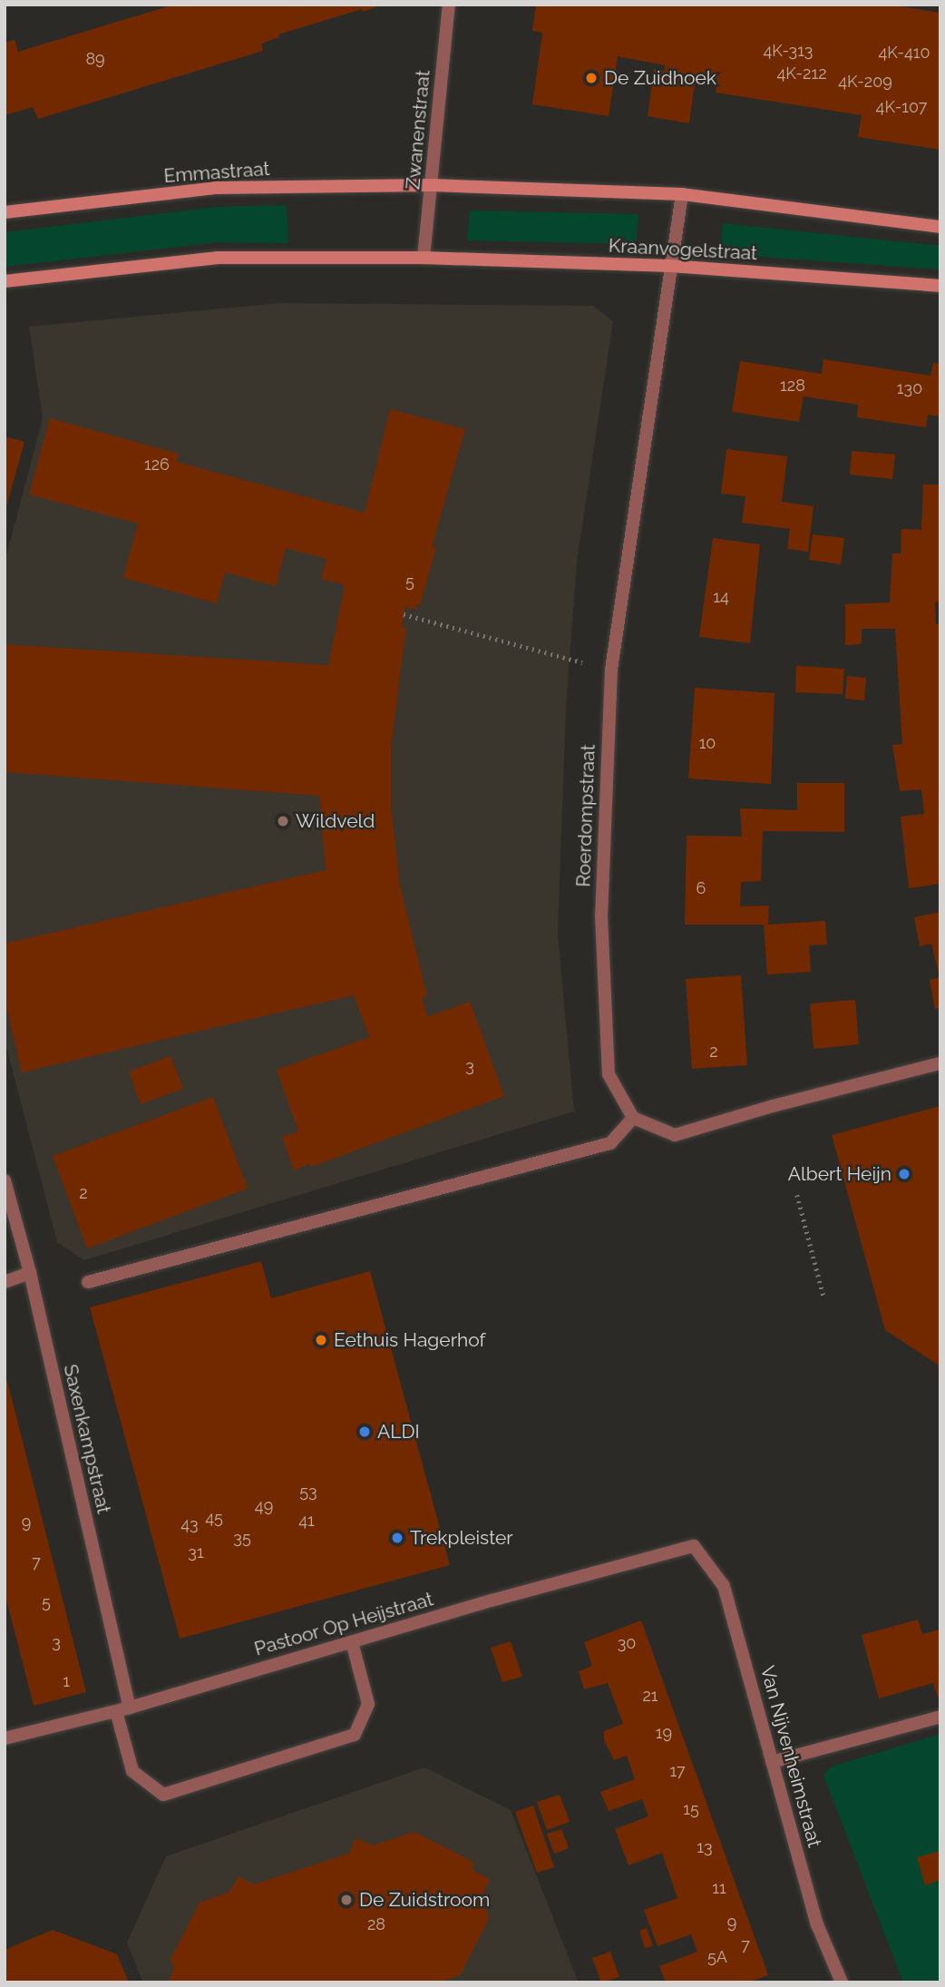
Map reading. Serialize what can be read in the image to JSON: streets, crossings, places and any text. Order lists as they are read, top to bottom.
{
  "streets": {
    "street": [
      "Zwanenstraat",
      "Emmastraat",
      "Kraanvogelstraat",
      "Roerdompstraat",
      "Saxenkampstraat",
      "Pastoor Op Heijstraat",
      "Van Nijvenheimstraat"
    ]
  },
  "crossings": [
    ["Zwanenstraat", "Emmastraat"],
    ["Zwanenstraat", "Kraanvogelstraat"],
    ["Kraanvogelstraat", "Roerdompstraat"],
    ["Saxenkampstraat", "Pastoor Op Heijstraat"],
    ["Pastoor Op Heijstraat", "Van Nijvenheimstraat"]
  ],
  "places": [
    "De Zuidhoek",
    "Wildveld",
    "Albert Heijn",
    "Eethuis Hagerhof",
    "ALDI",
    "Trekpleister",
    "De Zuidstroom"
  ],
  "house_numbers": [
    "4K-313",
    "4K-410",
    "89",
    "4K-212",
    "4K-209",
    "4K-107",
    "128",
    "130",
    "126",
    "5",
    "14",
    "10",
    "6",
    "2",
    "3",
    "2",
    "53",
    "49",
    "45",
    "41",
    "9",
    "43",
    "35",
    "31",
    "7",
    "5",
    "3",
    "30",
    "1",
    "21",
    "19",
    "17",
    "15",
    "13",
    "11",
    "9",
    "28",
    "7",
    "5A"
  ]
}
